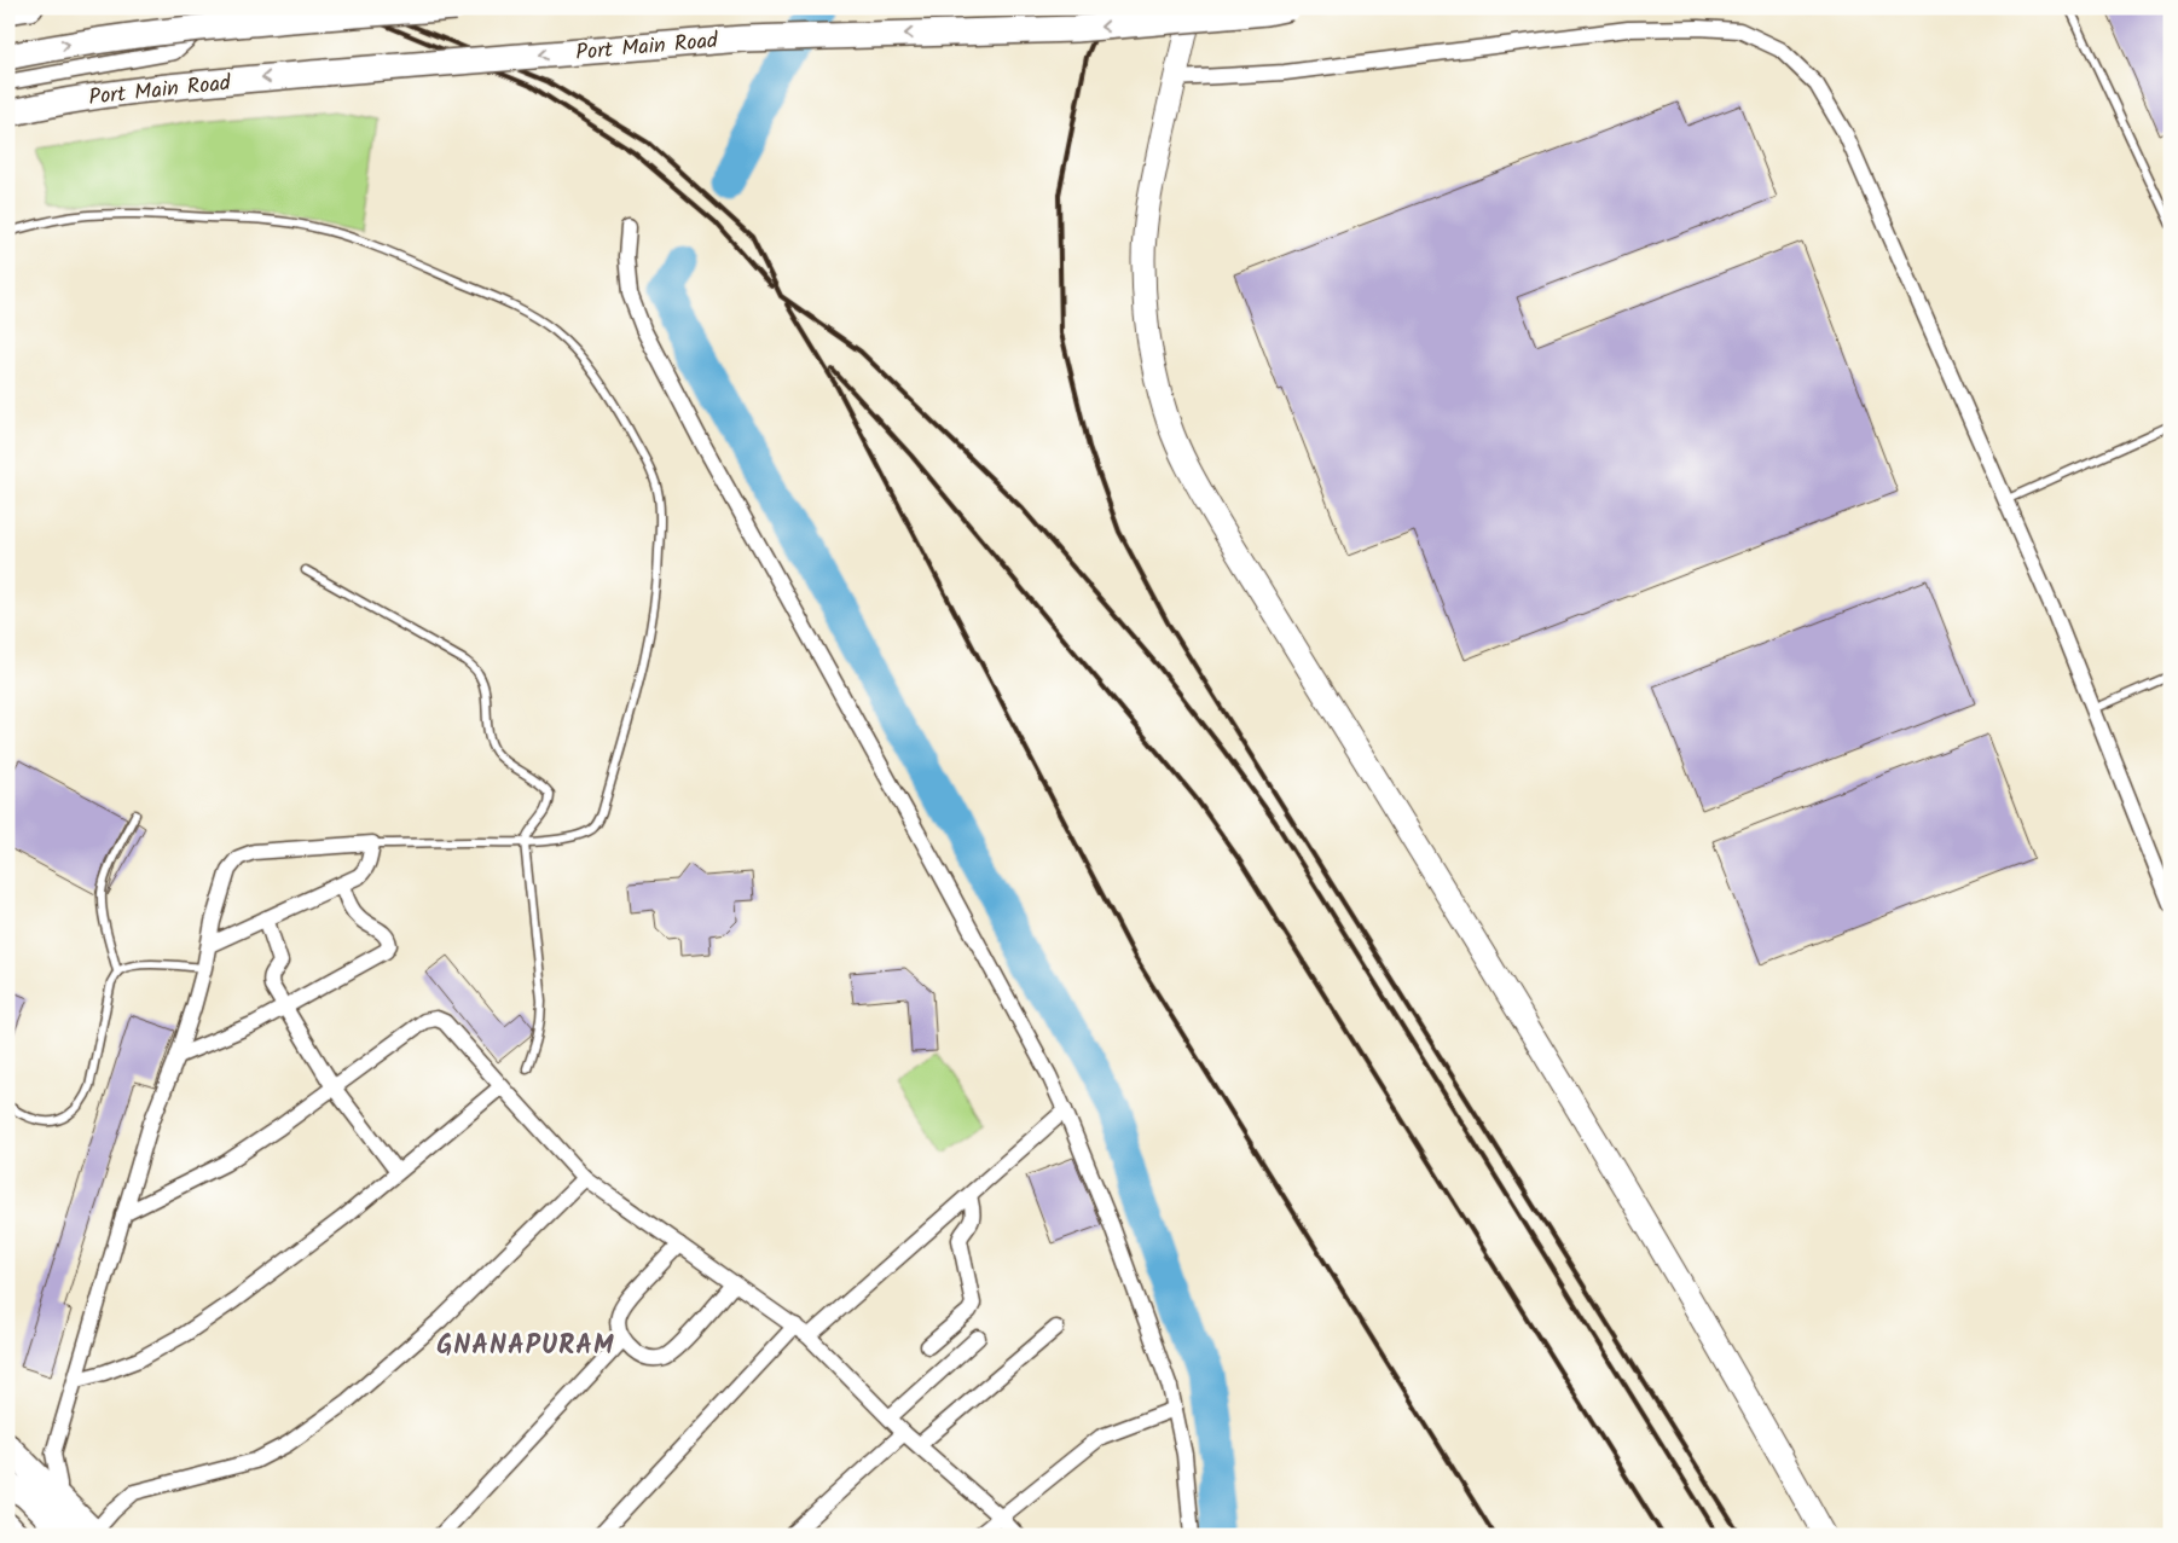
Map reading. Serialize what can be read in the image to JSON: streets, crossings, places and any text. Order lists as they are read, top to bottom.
{
  "streets": {
    "main road": ["Port Main Road"]
  },
  "districts": ["GNANAPURAM"]
}
